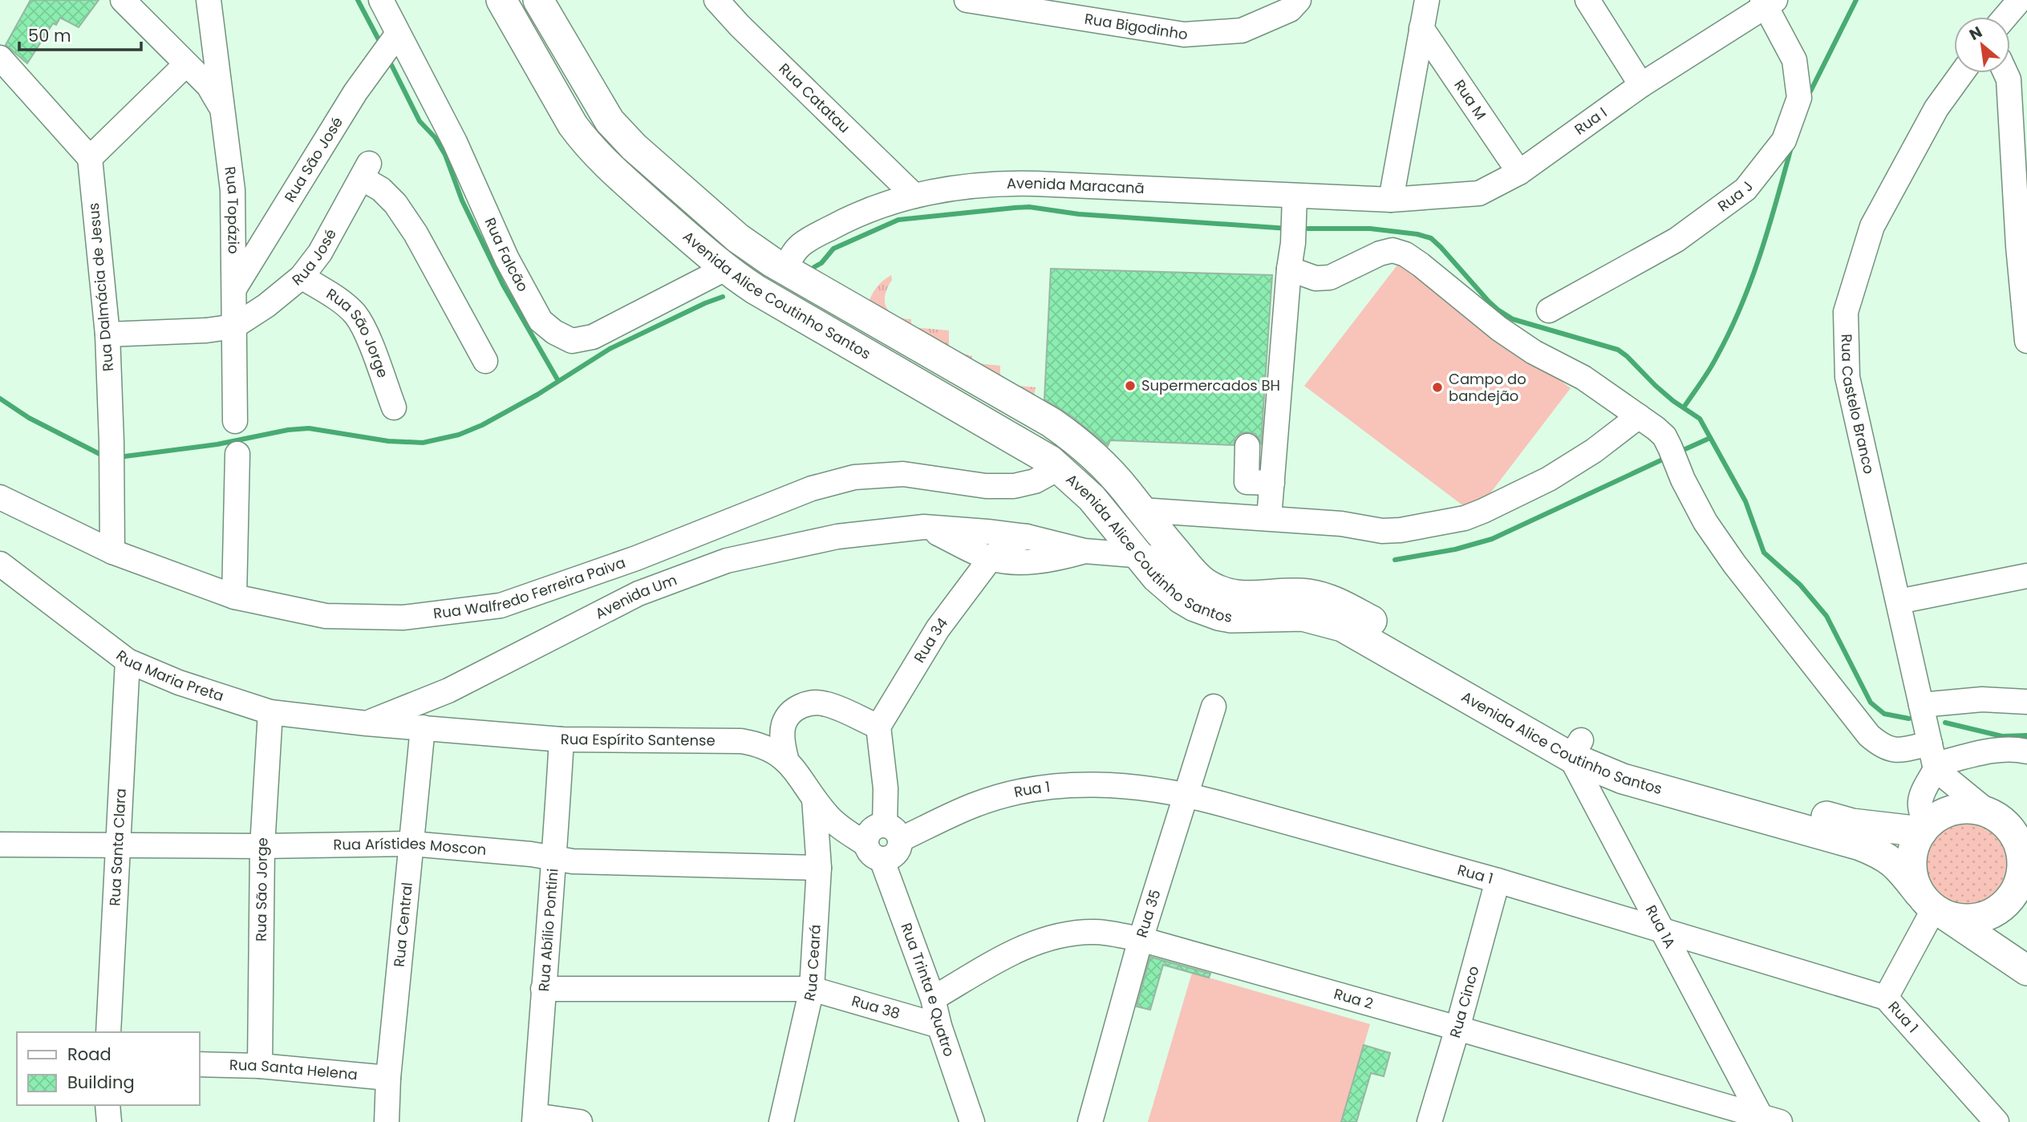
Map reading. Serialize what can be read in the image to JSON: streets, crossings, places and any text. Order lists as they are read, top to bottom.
{
  "streets": {
    "main road": ["Avenida Alice Coutinho Santos"],
    "street": [
      "Rua Bigodinho",
      "Rua Catatau",
      "Rua M",
      "Rua I",
      "Rua São José",
      "Avenida Maracanã",
      "Rua J",
      "Rua Topázio",
      "Rua Falcão",
      "Rua José",
      "Rua Dalmácia de Jesus",
      "Rua São Jorge",
      "Rua Castelo Branco",
      "Rua Walfredo Ferreira Paiva",
      "Avenida Um",
      "Rua 34",
      "Rua Maria Preta",
      "Rua Espírito Santense",
      "Rua 1",
      "Rua Santa Clara",
      "Rua Arístides Moscon",
      "Rua 35",
      "Rua Central",
      "Rua 1A",
      "Rua Abílio Pontini",
      "Rua Ceará",
      "Rua Trinta e Quatro",
      "Rua 2",
      "Rua Cinco",
      "Rua 38",
      "Rua Santa Helena"
    ]
  },
  "crossings": [
    ["Rua Catatau", "Avenida Maracanã"],
    ["Rua M", "Rua I"],
    ["Rua I", "Avenida Maracanã"],
    ["Rua I", "Rua J"],
    ["Rua São José", "Rua Topázio"],
    ["Rua São José", "Rua Falcão"],
    ["Avenida Maracanã", "Avenida Alice Coutinho Santos"],
    ["Rua Topázio", "Rua José"],
    ["Rua Falcão", "Avenida Alice Coutinho Santos"],
    ["Rua José", "Rua São Jorge"],
    ["Rua Dalmácia de Jesus", "Rua Walfredo Ferreira Paiva"],
    ["Avenida Alice Coutinho Santos", "Rua Walfredo Ferreira Paiva"],
    ["Avenida Alice Coutinho Santos", "Avenida Um"],
    ["Avenida Alice Coutinho Santos", "Rua 1A"],
    ["Rua São Jorge", "Rua Maria Preta"],
    ["Rua São Jorge", "Rua Arístides Moscon"],
    ["Rua São Jorge", "Rua Santa Helena"],
    ["Avenida Um", "Rua 34"],
    ["Avenida Um", "Rua Maria Preta"],
    ["Avenida Um", "Rua Espírito Santense"],
    ["Rua Maria Preta", "Rua Espírito Santense"],
    ["Rua Maria Preta", "Rua Santa Clara"],
    ["Rua Espírito Santense", "Rua Central"],
    ["Rua Espírito Santense", "Rua Abílio Pontini"],
    ["Rua Espírito Santense", "Rua Ceará"],
    ["Rua Espírito Santense", "Rua Trinta e Quatro"],
    ["Rua 1", "Rua 35"],
    ["Rua 1", "Rua 1A"],
    ["Rua 1", "Rua Cinco"],
    ["Rua Santa Clara", "Rua Arístides Moscon"],
    ["Rua Arístides Moscon", "Rua Central"],
    ["Rua Arístides Moscon", "Rua Abílio Pontini"],
    ["Rua Arístides Moscon", "Rua Ceará"],
    ["Rua 35", "Rua 2"],
    ["Rua Central", "Rua Santa Helena"],
    ["Rua 1A", "Rua 2"],
    ["Rua Ceará", "Rua 38"],
    ["Rua Trinta e Quatro", "Rua 2"],
    ["Rua Trinta e Quatro", "Rua 38"],
    ["Rua 2", "Rua Cinco"]
  ],
  "places": ["Supermercados BH", "Campo do bandejão"],
  "legend": ["Road", "Building"],
  "scale_bar": "50 m",
  "north": "top left"
}
